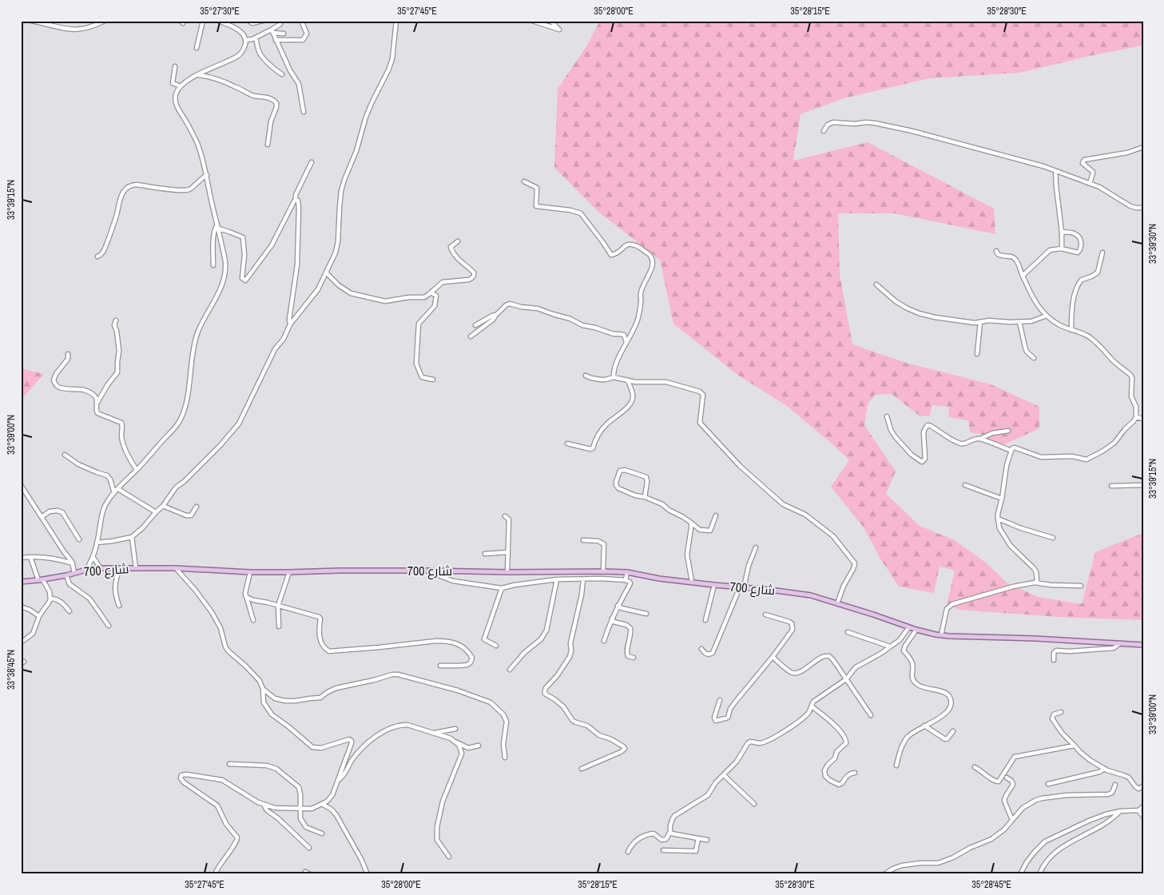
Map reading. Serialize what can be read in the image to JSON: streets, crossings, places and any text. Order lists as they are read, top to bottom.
{
  "streets": {
    "main road": ["شارع 700"]
  },
  "coordinates": [
    "35°27'30\"E",
    "35°27'45\"E",
    "35°28'00\"E",
    "35°28'15\"E",
    "35°28'30\"E",
    "33°39'15\"N",
    "33°39'30\"N",
    "33°39'00\"N",
    "33°38'45\"N",
    "35°28'45\"E"
  ]
}
